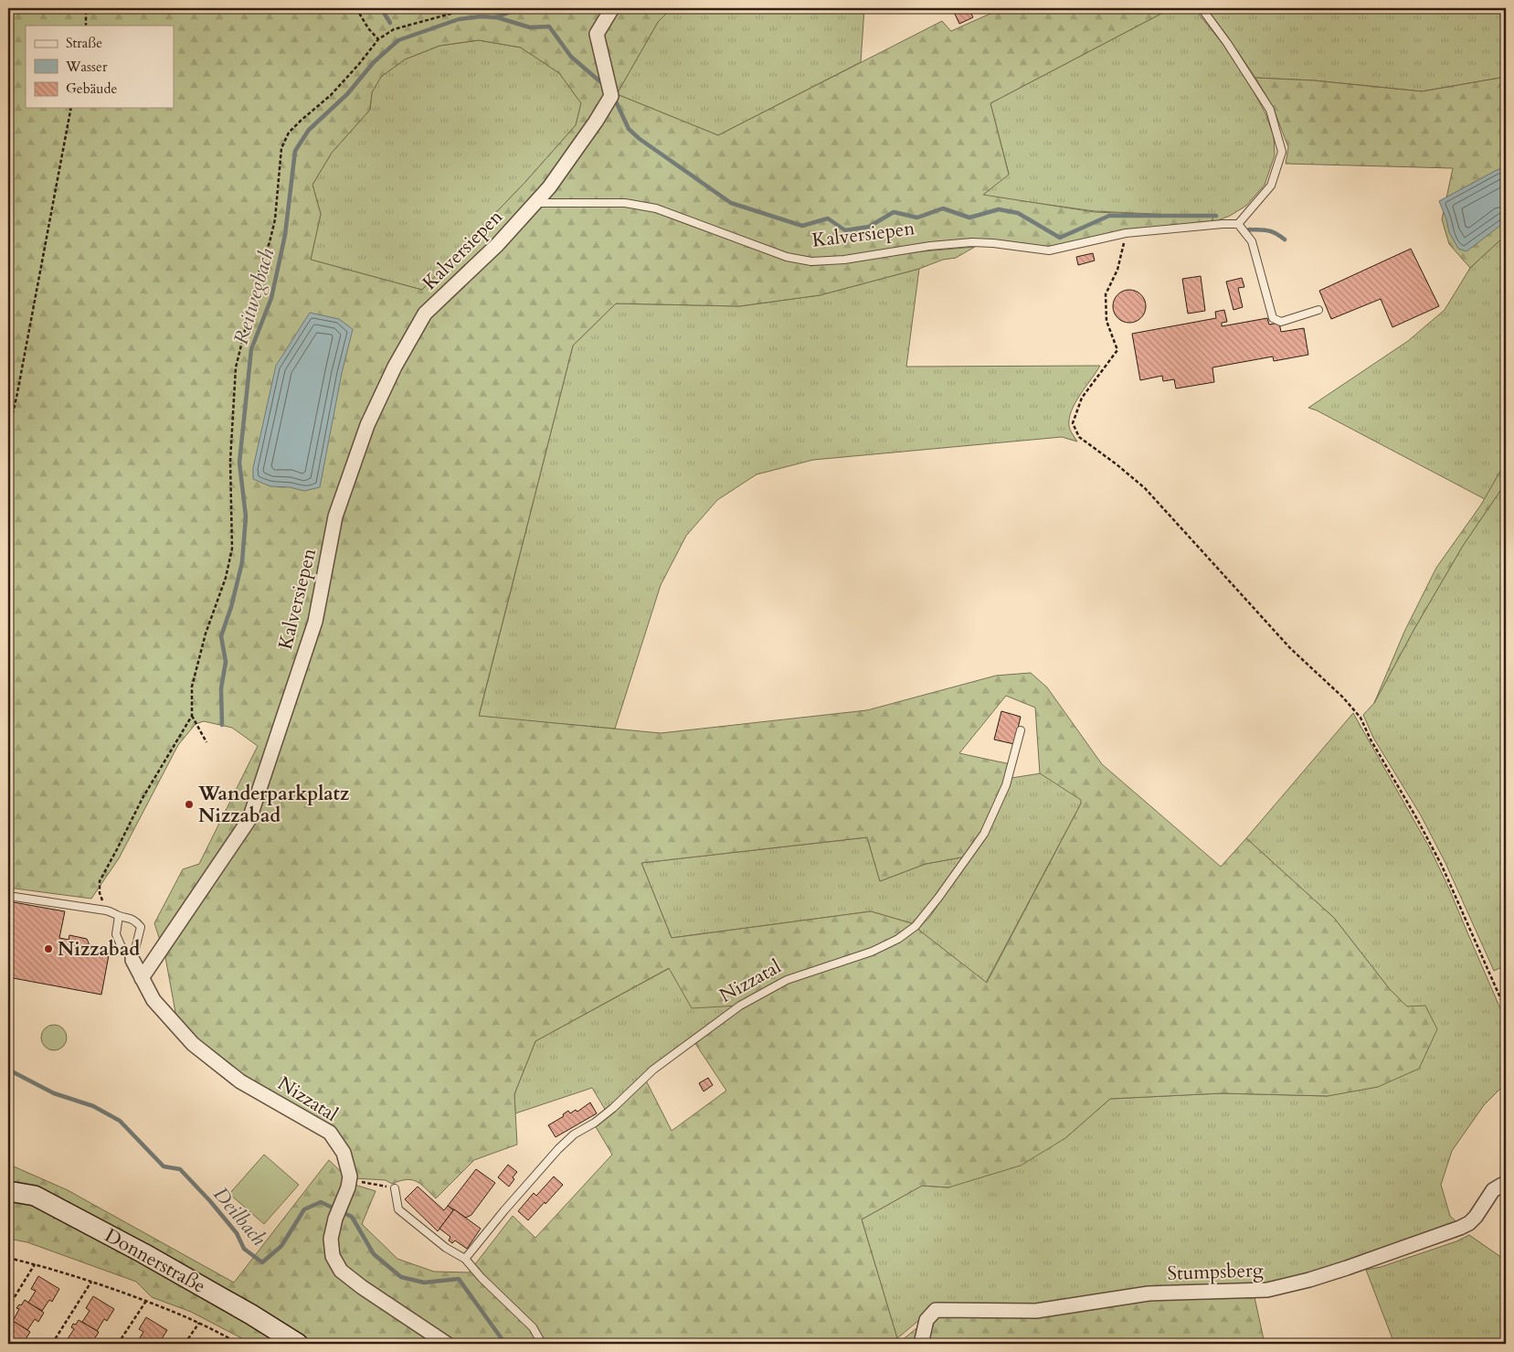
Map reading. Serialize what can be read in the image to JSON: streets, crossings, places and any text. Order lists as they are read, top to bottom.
{
  "streets": {
    "main road": ["Donnerstraße"],
    "street": ["Kalversiepen", "Nizzatal", "Stumpsberg"]
  },
  "crossings": [
    ["Kalversiepen", "Nizzatal"]
  ],
  "water": ["Reitwegbach", "Deilbach"],
  "places": ["Wanderparkplatz Nizzabad", "Nizzabad"],
  "legend": ["Straße", "Wasser", "Gebäude"]
}
